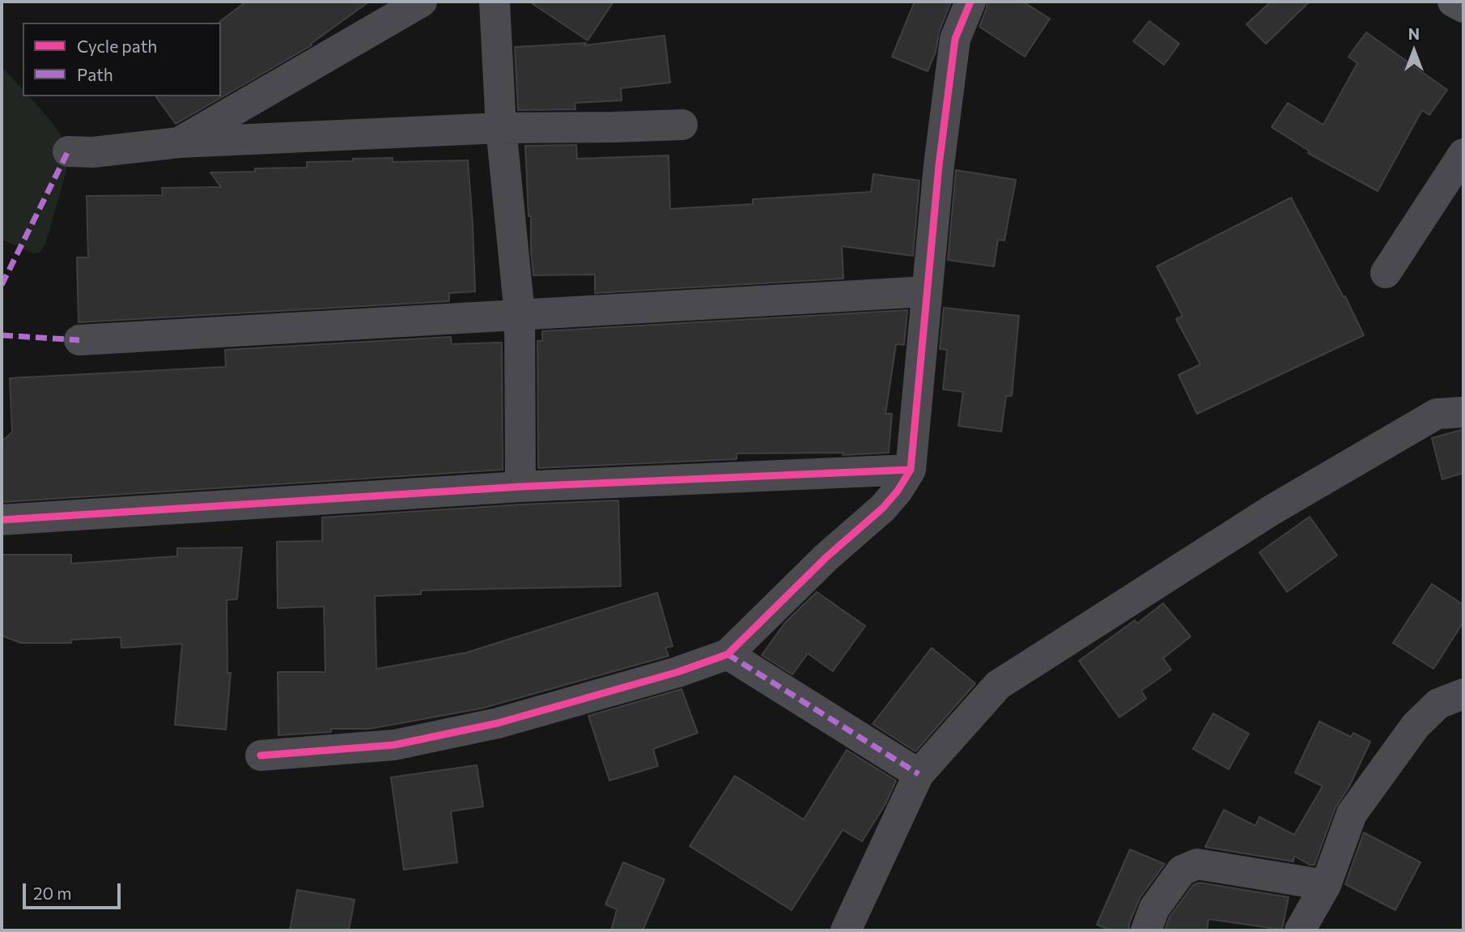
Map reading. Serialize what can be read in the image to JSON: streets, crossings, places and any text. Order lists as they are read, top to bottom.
{
  "legend": ["Cycle path", "Path"],
  "scale_bar": "20 m",
  "north": "top"
}
